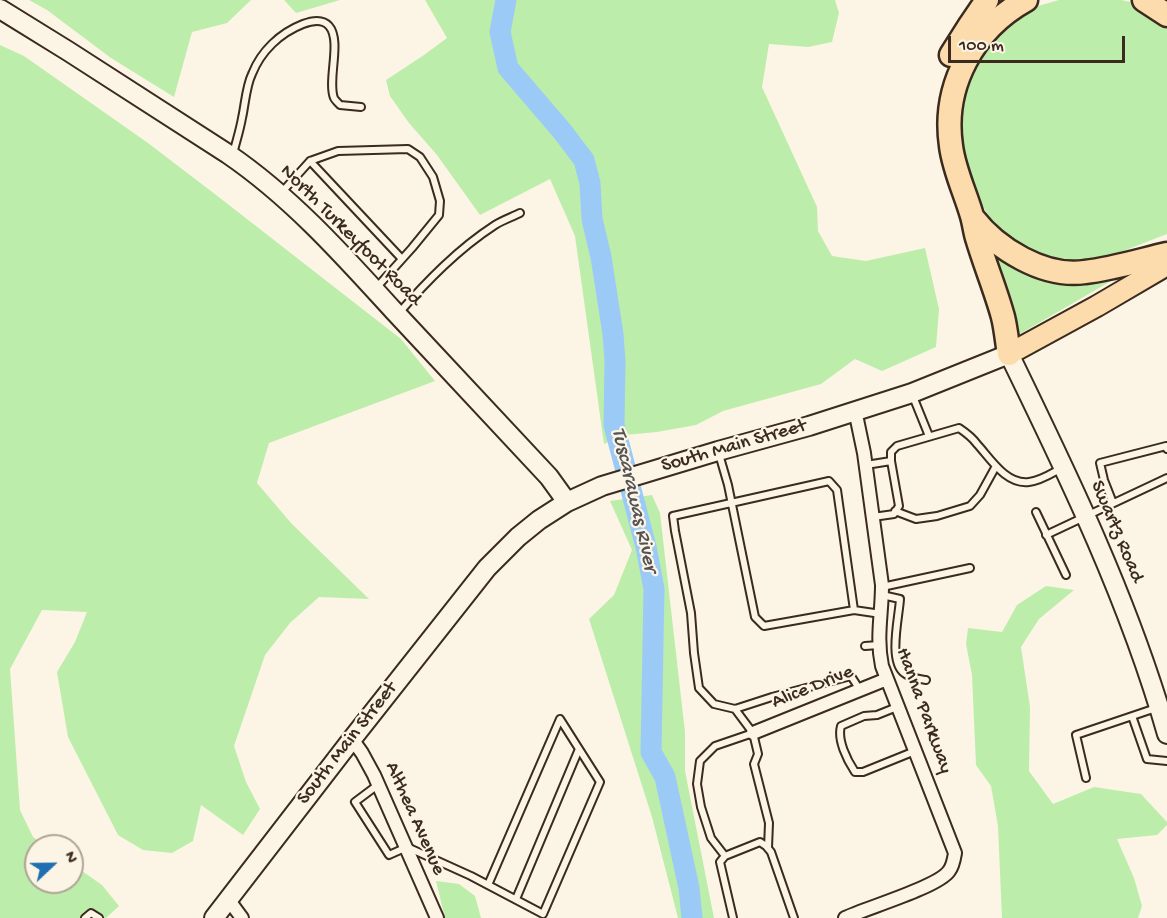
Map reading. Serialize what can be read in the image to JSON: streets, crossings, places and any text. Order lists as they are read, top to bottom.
{
  "streets": {
    "main road": ["South Main Street"],
    "street": [
      "North Turkeyfoot Road",
      "Swartz Road",
      "Alice Drive",
      "Hanna Parkway",
      "Althea Avenue"
    ]
  },
  "crossings": [
    ["North Turkeyfoot Road", "South Main Street"],
    ["South Main Street", "Swartz Road"],
    ["South Main Street", "Hanna Parkway"],
    ["South Main Street", "Althea Avenue"],
    ["Alice Drive", "Hanna Parkway"]
  ],
  "water": ["Tuscarawas River"],
  "scale_bar": "100 m",
  "north": "right"
}
